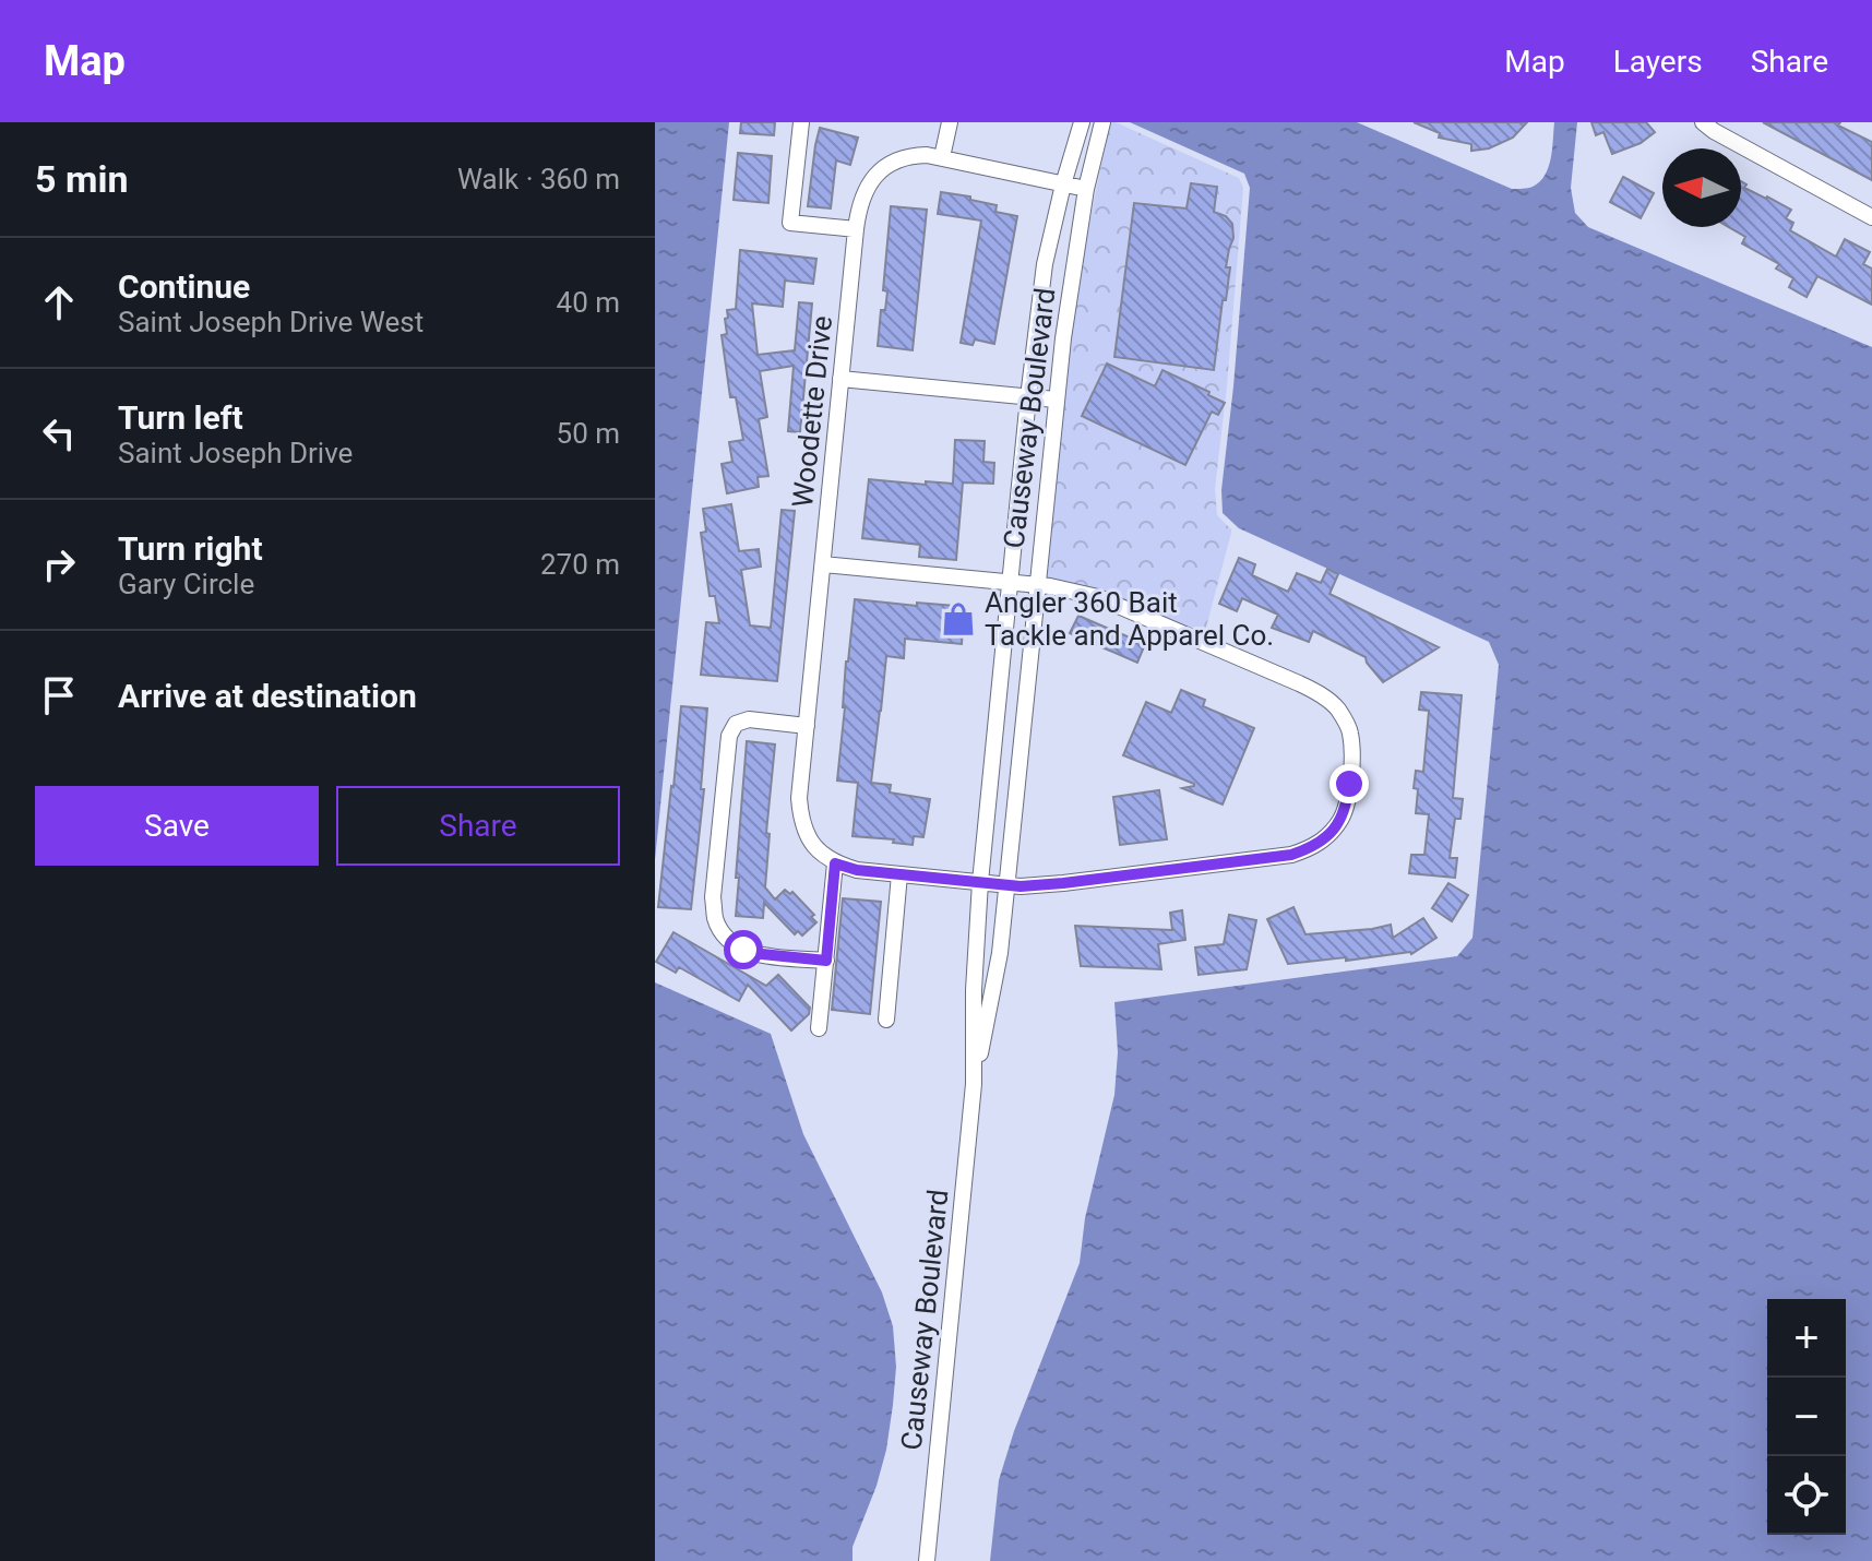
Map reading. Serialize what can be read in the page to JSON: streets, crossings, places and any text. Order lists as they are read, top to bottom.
{
  "streets": {
    "street": ["Woodette Drive", "Causeway Boulevard"]
  },
  "crossings": [
    ["Woodette Drive", "Causeway Boulevard"]
  ],
  "places": {
    "shop": ["Angler 360 Bait Tackle and Apparel Co."]
  },
  "north": "left",
  "page": {
    "header": "Map",
    "nav": ["Map", "Layers", "Share"],
    "heading": ["5 min", "Walk · 360 m"],
    "list": [
      ["Continue", "Saint Joseph Drive West", "40 m"],
      ["Turn left", "Saint Joseph Drive", "50 m"],
      ["Turn right", "Gary Circle", "270 m"],
      "Arrive at destination"
    ],
    "buttons": ["Save", "Share"],
    "map_buttons": ["+", "−"]
  }
}
